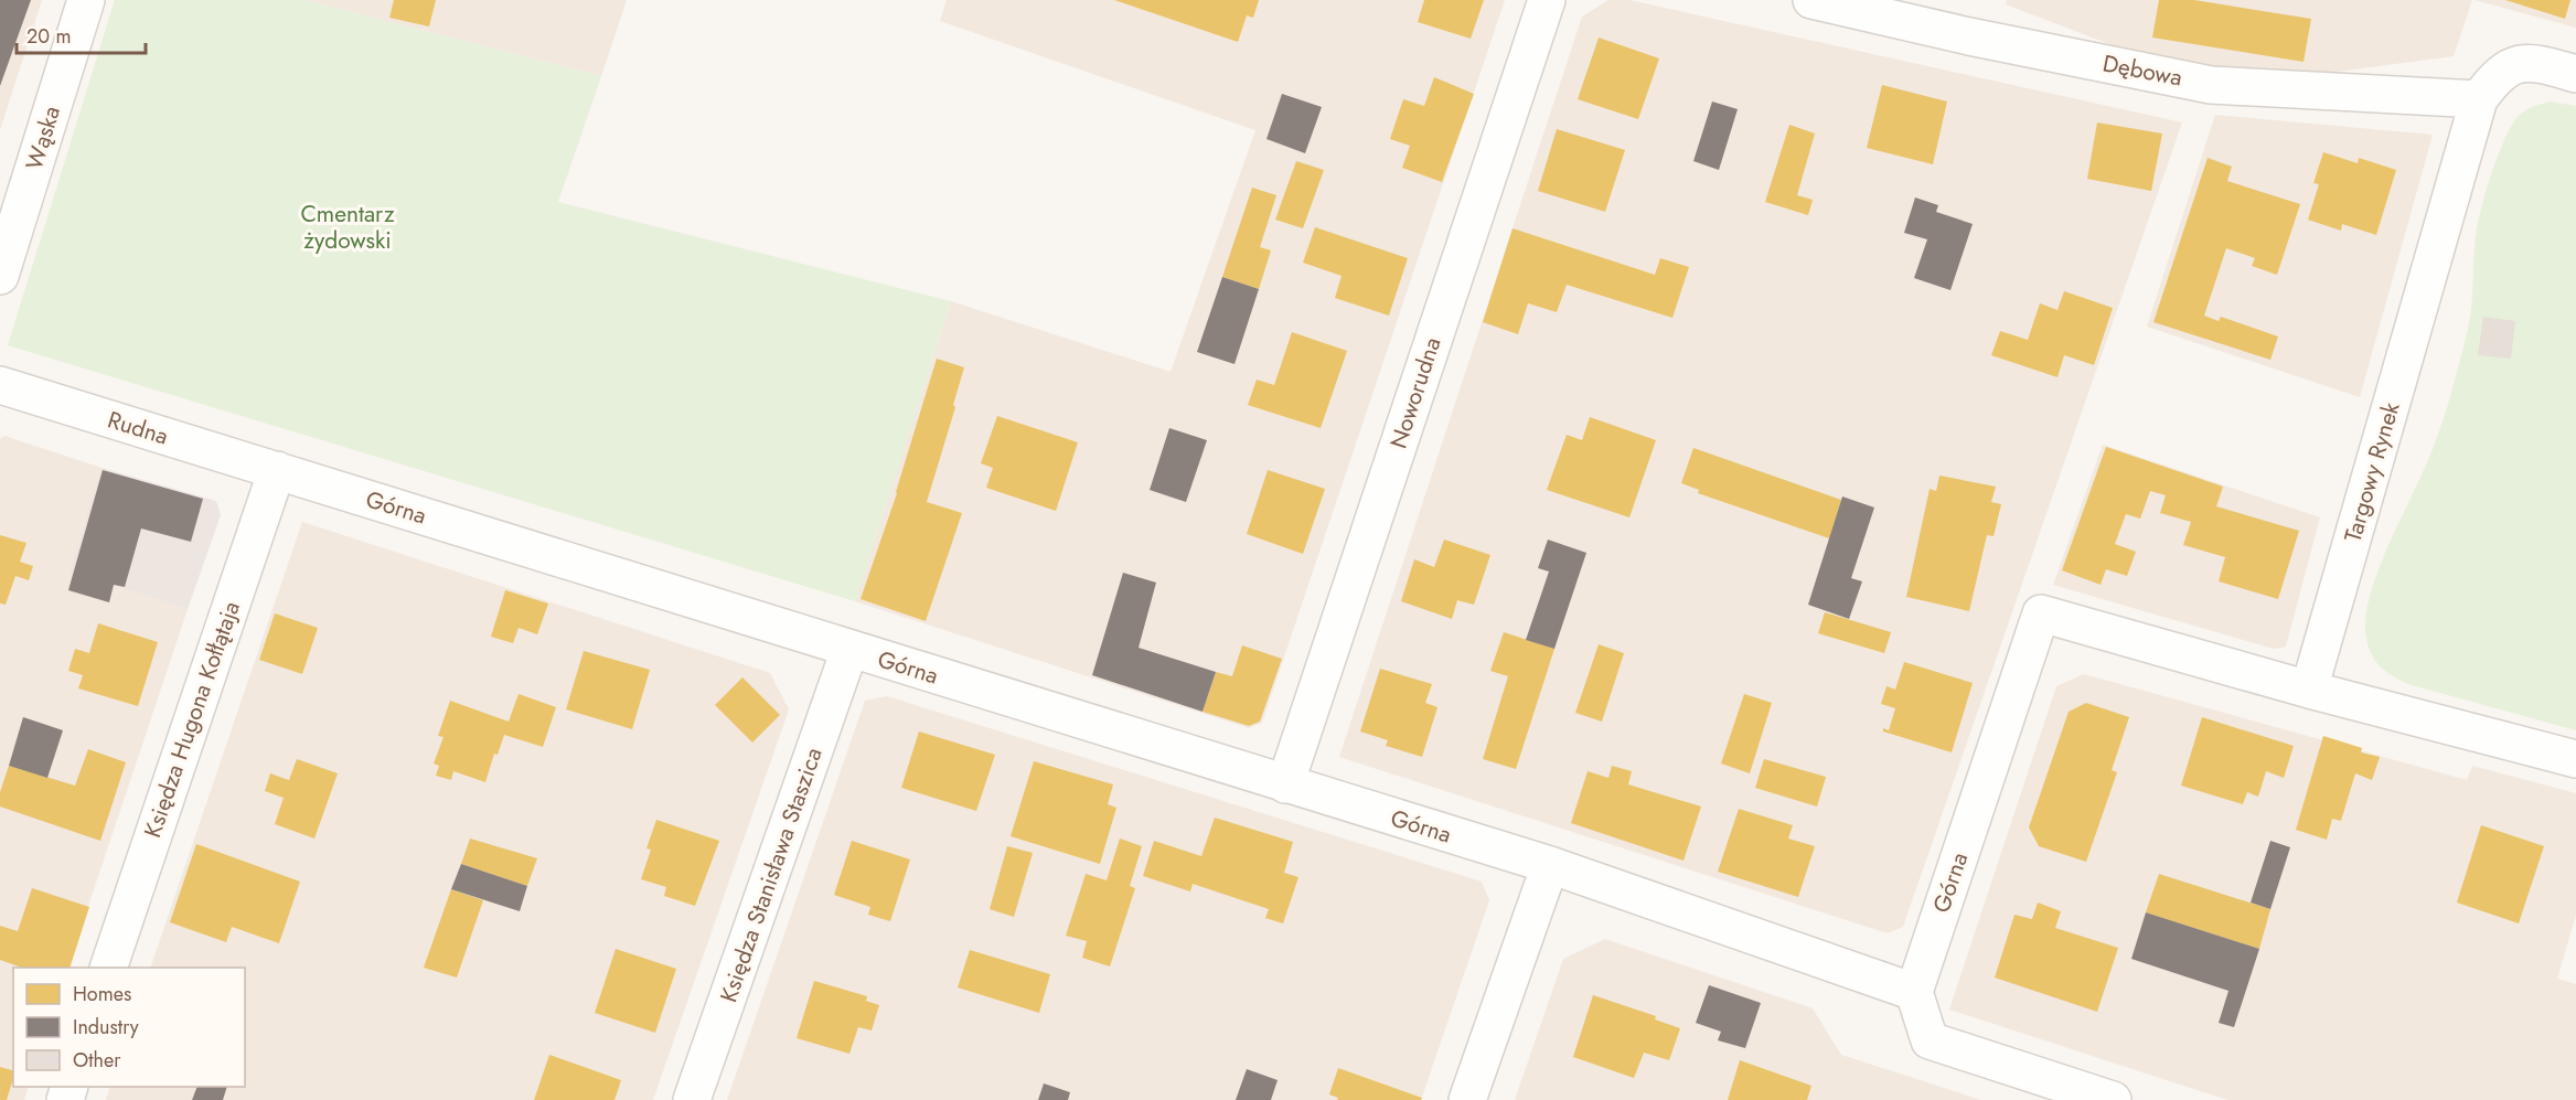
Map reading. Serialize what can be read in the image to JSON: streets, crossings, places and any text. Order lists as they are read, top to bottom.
{
  "streets": {
    "street": [
      "Dębowa",
      "Wąska",
      "Noworudna",
      "Rudna",
      "Targowy Rynek",
      "Górna",
      "Księdza Hugona Kołłątaja",
      "Księdza Stanisława Staszica"
    ]
  },
  "crossings": [
    ["Dębowa", "Targowy Rynek"],
    ["Noworudna", "Górna"],
    ["Rudna", "Górna"],
    ["Rudna", "Księdza Hugona Kołłątaja"],
    ["Targowy Rynek", "Górna"],
    ["Górna", "Księdza Hugona Kołłątaja"],
    ["Górna", "Księdza Stanisława Staszica"]
  ],
  "parks": ["Cmentarz żydowski"],
  "legend": ["Homes", "Industry", "Other"],
  "scale_bar": "20 m"
}
